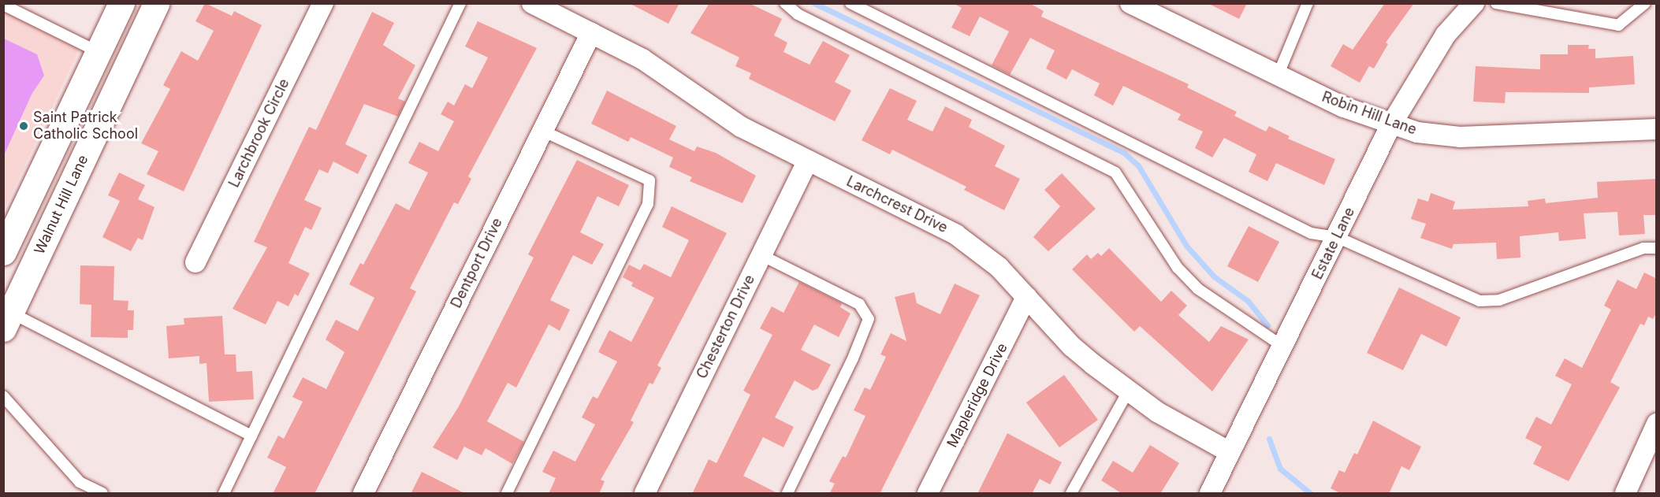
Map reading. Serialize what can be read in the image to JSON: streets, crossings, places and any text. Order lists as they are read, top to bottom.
{
  "streets": {
    "main road": ["Walnut Hill Lane"],
    "street": [
      "Robin Hill Lane",
      "Larchbrook Circle",
      "Larchcrest Drive",
      "Estate Lane",
      "Dentport Drive",
      "Chesterton Drive",
      "Mapleridge Drive"
    ]
  },
  "crossings": [
    ["Robin Hill Lane", "Estate Lane"],
    ["Larchcrest Drive", "Estate Lane"],
    ["Larchcrest Drive", "Dentport Drive"],
    ["Larchcrest Drive", "Chesterton Drive"],
    ["Larchcrest Drive", "Mapleridge Drive"]
  ],
  "places": ["Saint Patrick Catholic School"]
}
